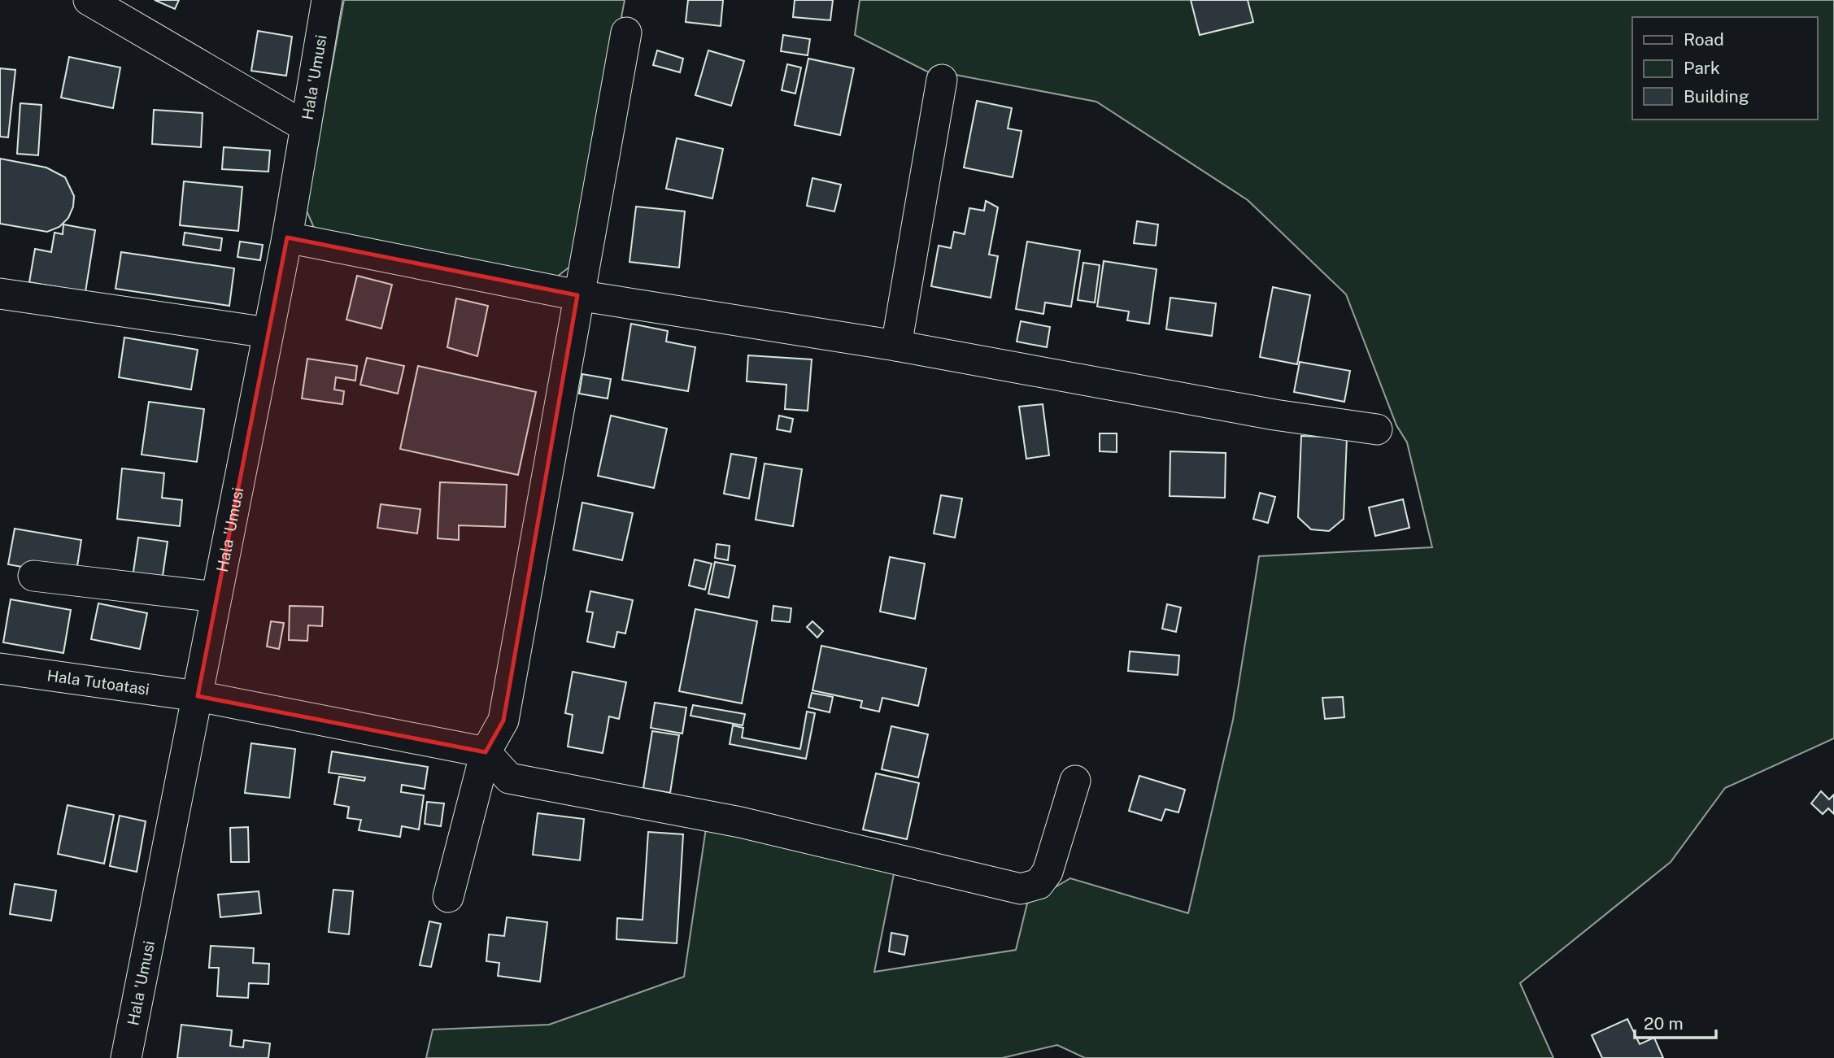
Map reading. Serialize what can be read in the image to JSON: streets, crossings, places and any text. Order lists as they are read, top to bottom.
{
  "streets": {
    "street": ["Hala 'Umusi", "Hala Tutoatasi"]
  },
  "crossings": [
    ["Hala 'Umusi", "Hala Tutoatasi"]
  ],
  "legend": ["Road", "Park", "Building"],
  "scale_bar": "20 m"
}
